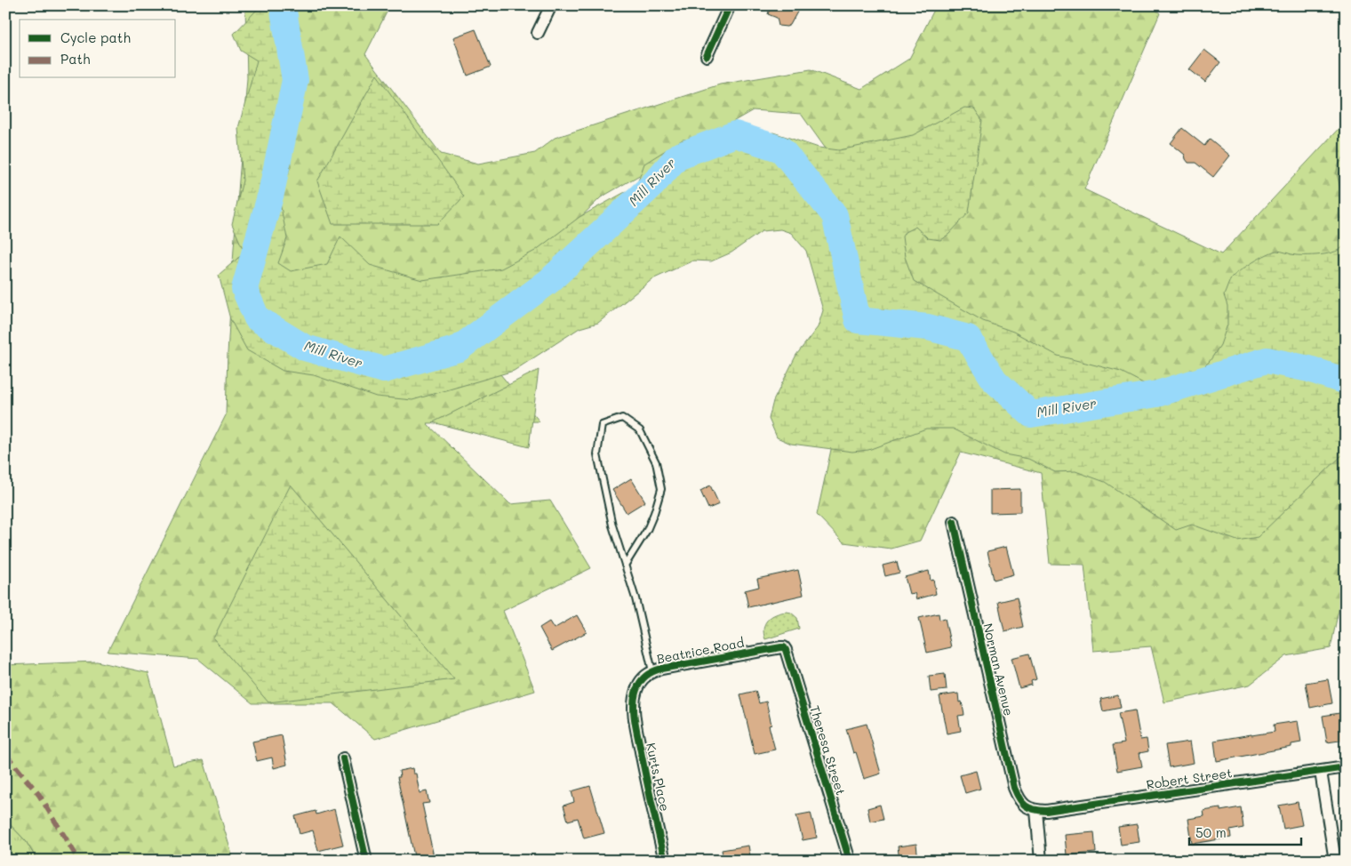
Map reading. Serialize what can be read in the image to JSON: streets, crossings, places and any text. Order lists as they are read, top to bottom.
{
  "streets": {
    "street": [
      "Beatrice Road",
      "Norman Avenue",
      "Theresa Street",
      "Kurts Place",
      "Robert Street"
    ]
  },
  "crossings": [
    ["Beatrice Road", "Theresa Street"],
    ["Beatrice Road", "Kurts Place"],
    ["Norman Avenue", "Robert Street"]
  ],
  "water": ["Mill River"],
  "legend": ["Cycle path", "Path"],
  "scale_bar": "50 m"
}
